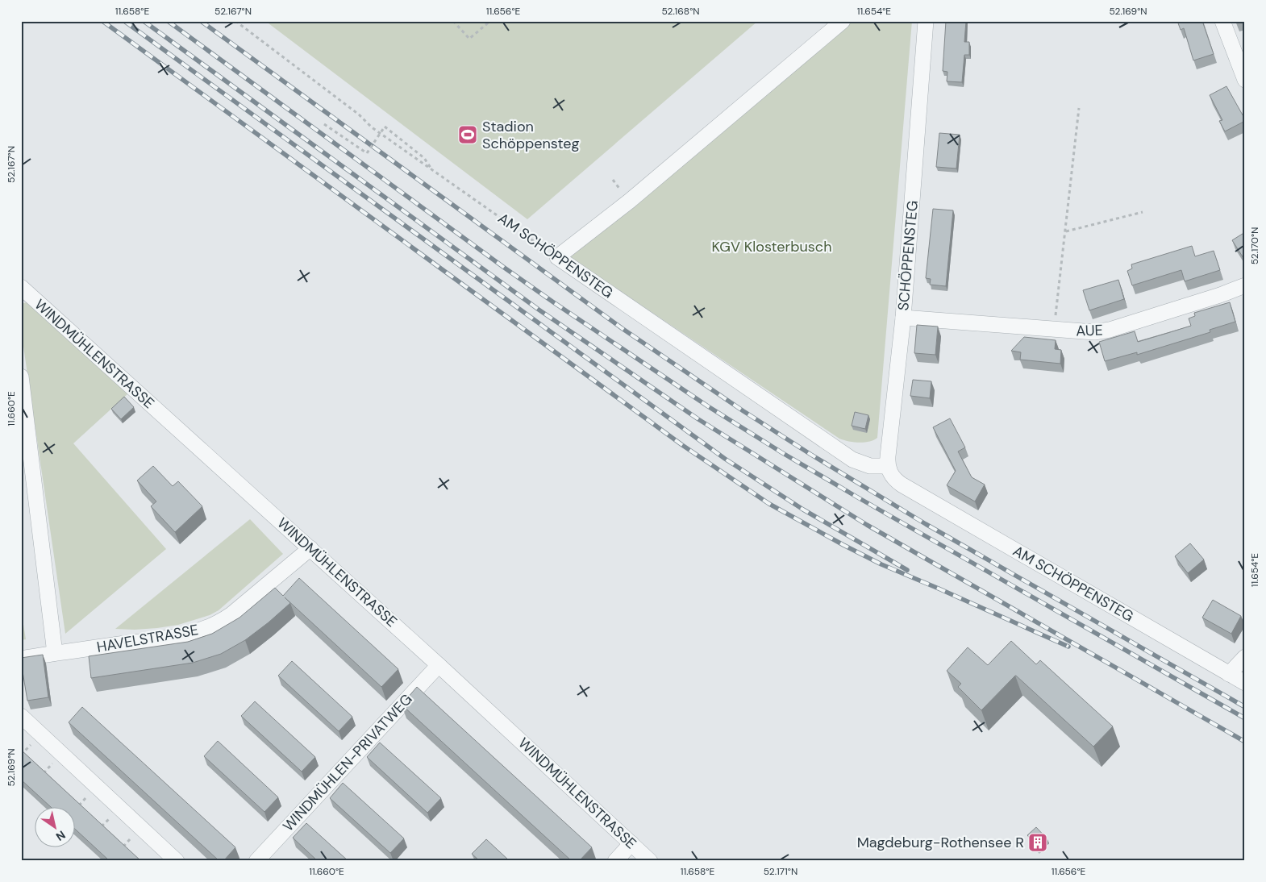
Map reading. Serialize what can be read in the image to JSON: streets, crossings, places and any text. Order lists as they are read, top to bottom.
{
  "streets": {
    "street": [
      "AM SCHÖPPENSTEG",
      "SCHÖPPENSTEG",
      "AUE",
      "WINDMÜHLENSTRASSE",
      "HAVELSTRASSE",
      "WINDMÜHLEN-PRIVATWEG"
    ]
  },
  "crossings": [
    ["AM SCHÖPPENSTEG", "SCHÖPPENSTEG"],
    ["SCHÖPPENSTEG", "AUE"],
    ["WINDMÜHLENSTRASSE", "HAVELSTRASSE"],
    ["WINDMÜHLENSTRASSE", "WINDMÜHLEN-PRIVATWEG"]
  ],
  "parks": ["KGV Klosterbusch"],
  "places": {
    "sports": ["Stadion Schöppensteg"],
    "building": ["Magdeburg-Rothensee R"]
  },
  "north": "bottom right",
  "coordinates": [
    "11.658°E",
    "52.167°N",
    "11.656°E",
    "52.168°N",
    "11.654°E",
    "52.169°N",
    "52.170°N",
    "11.660°E",
    "52.171°N"
  ]
}
